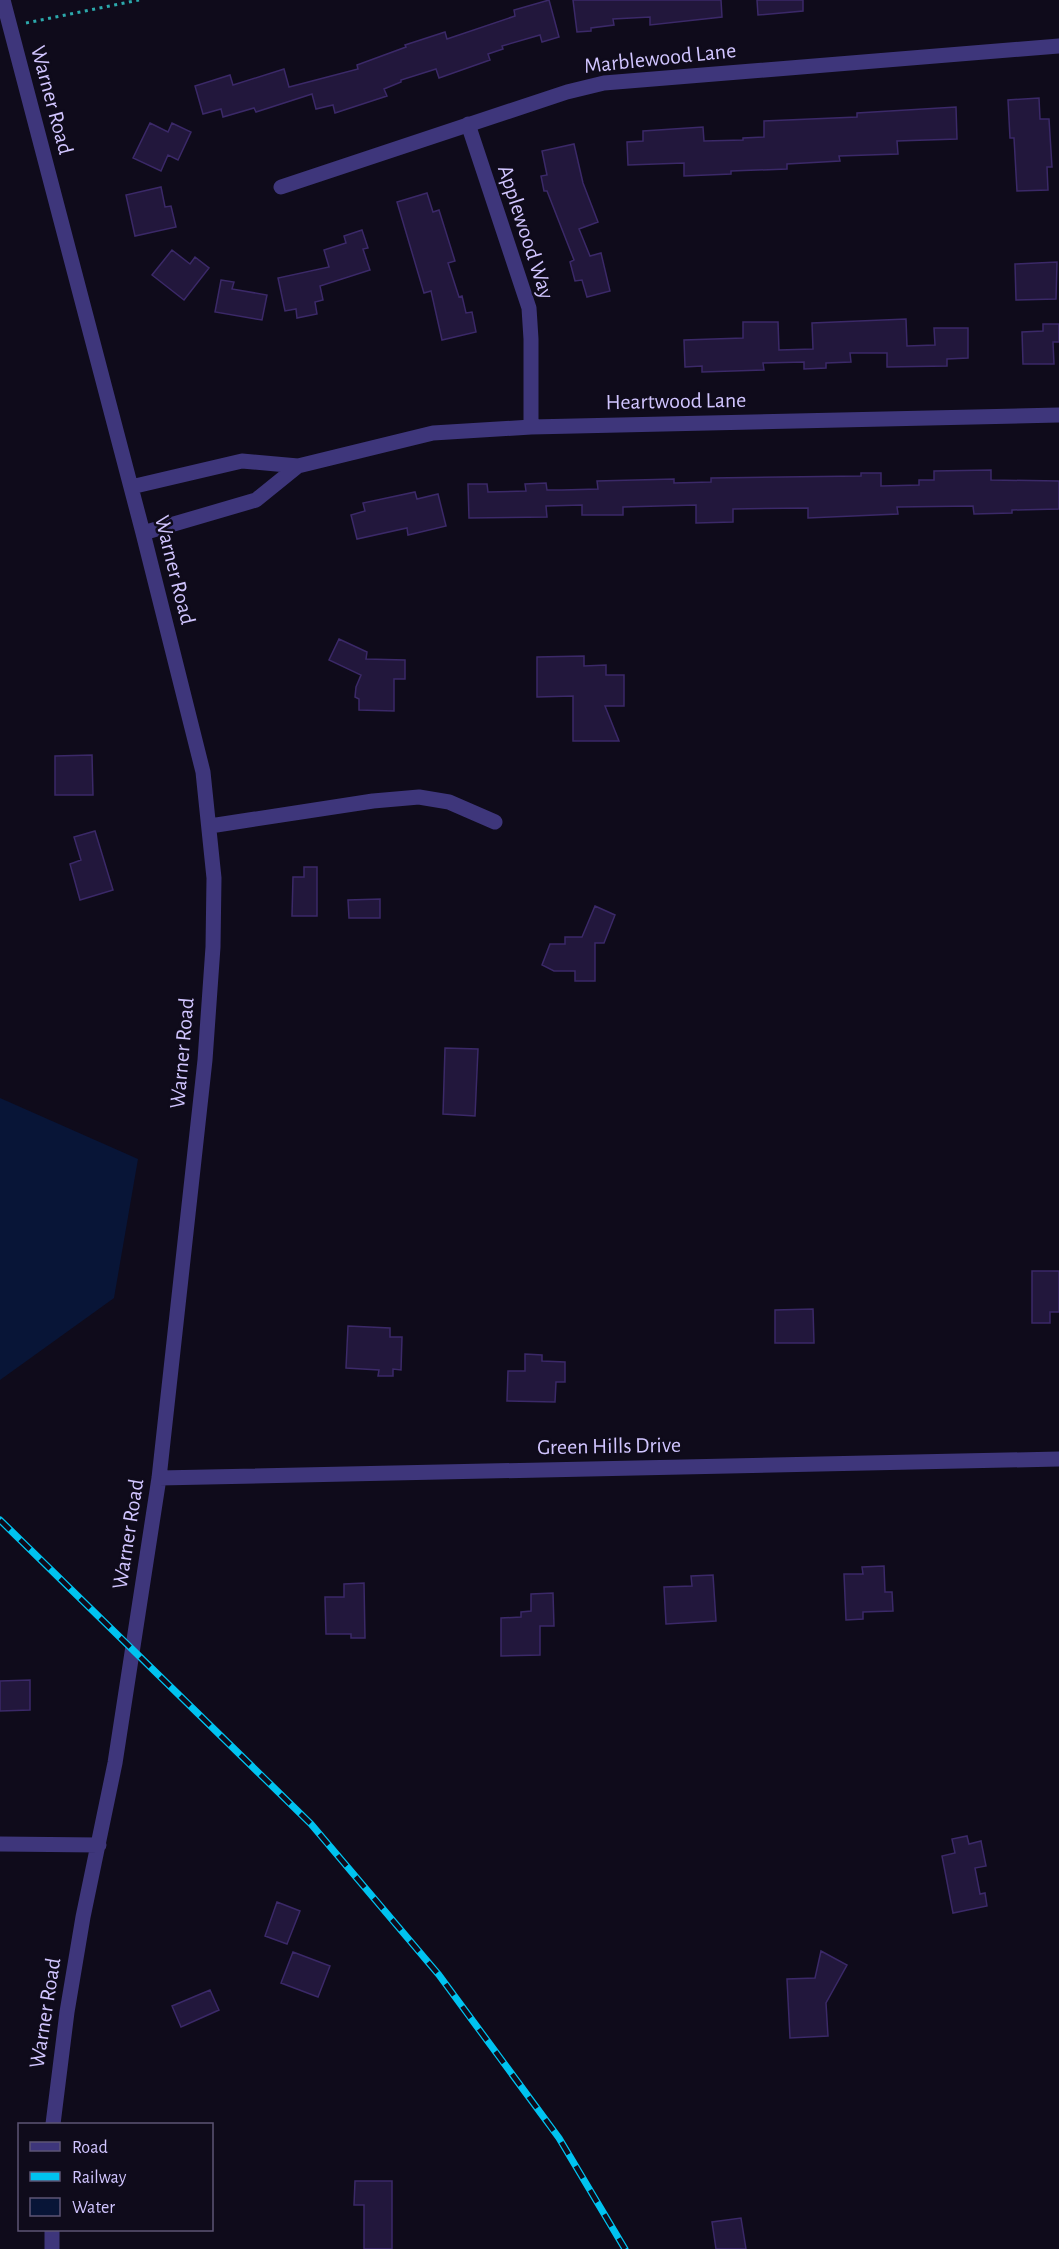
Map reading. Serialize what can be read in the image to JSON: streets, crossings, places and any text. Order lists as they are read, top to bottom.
{
  "streets": {
    "street": [
      "Marblewood Lane",
      "Warner Road",
      "Applewood Way",
      "Heartwood Lane",
      "Green Hills Drive"
    ]
  },
  "crossings": [
    ["Marblewood Lane", "Applewood Way"],
    ["Warner Road", "Heartwood Lane"],
    ["Warner Road", "Green Hills Drive"],
    ["Applewood Way", "Heartwood Lane"]
  ],
  "legend": ["Road", "Railway", "Water"]
}
